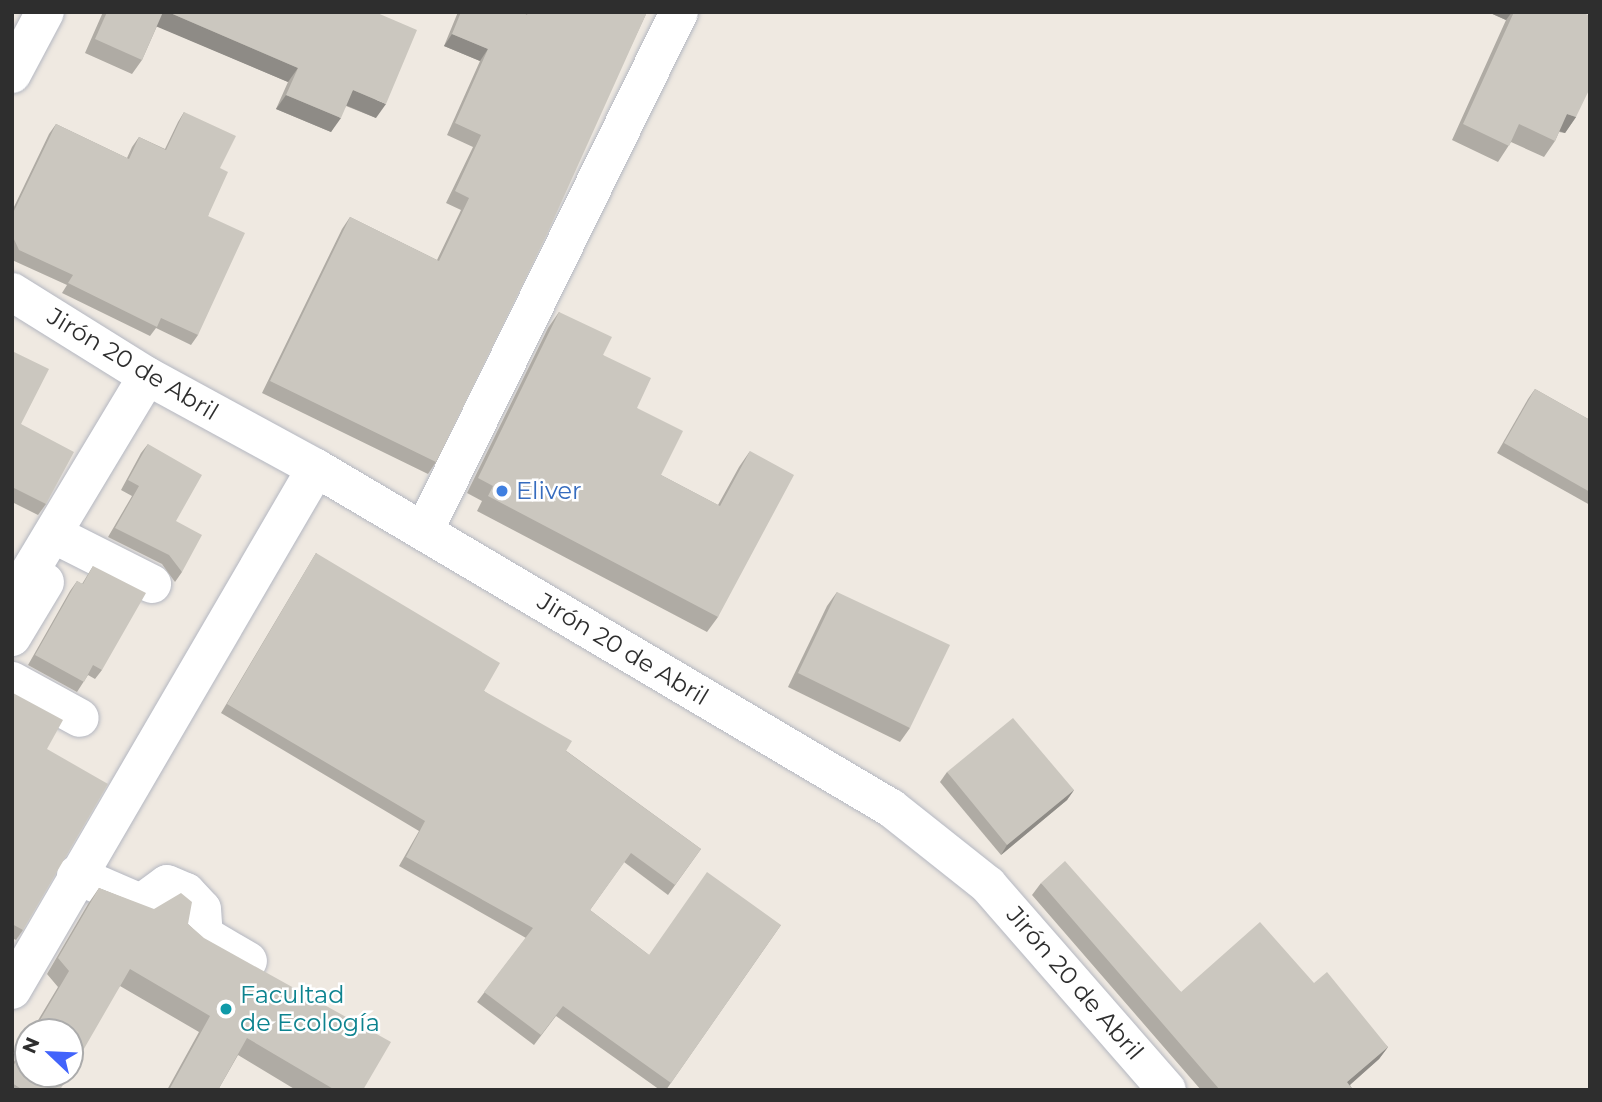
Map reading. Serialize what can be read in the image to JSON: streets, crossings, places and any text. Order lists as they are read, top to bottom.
{
  "streets": {
    "street": ["Jirón 20 de Abril"]
  },
  "places": ["Eliver", "Facultad de Ecología"],
  "north": "top left"
}
